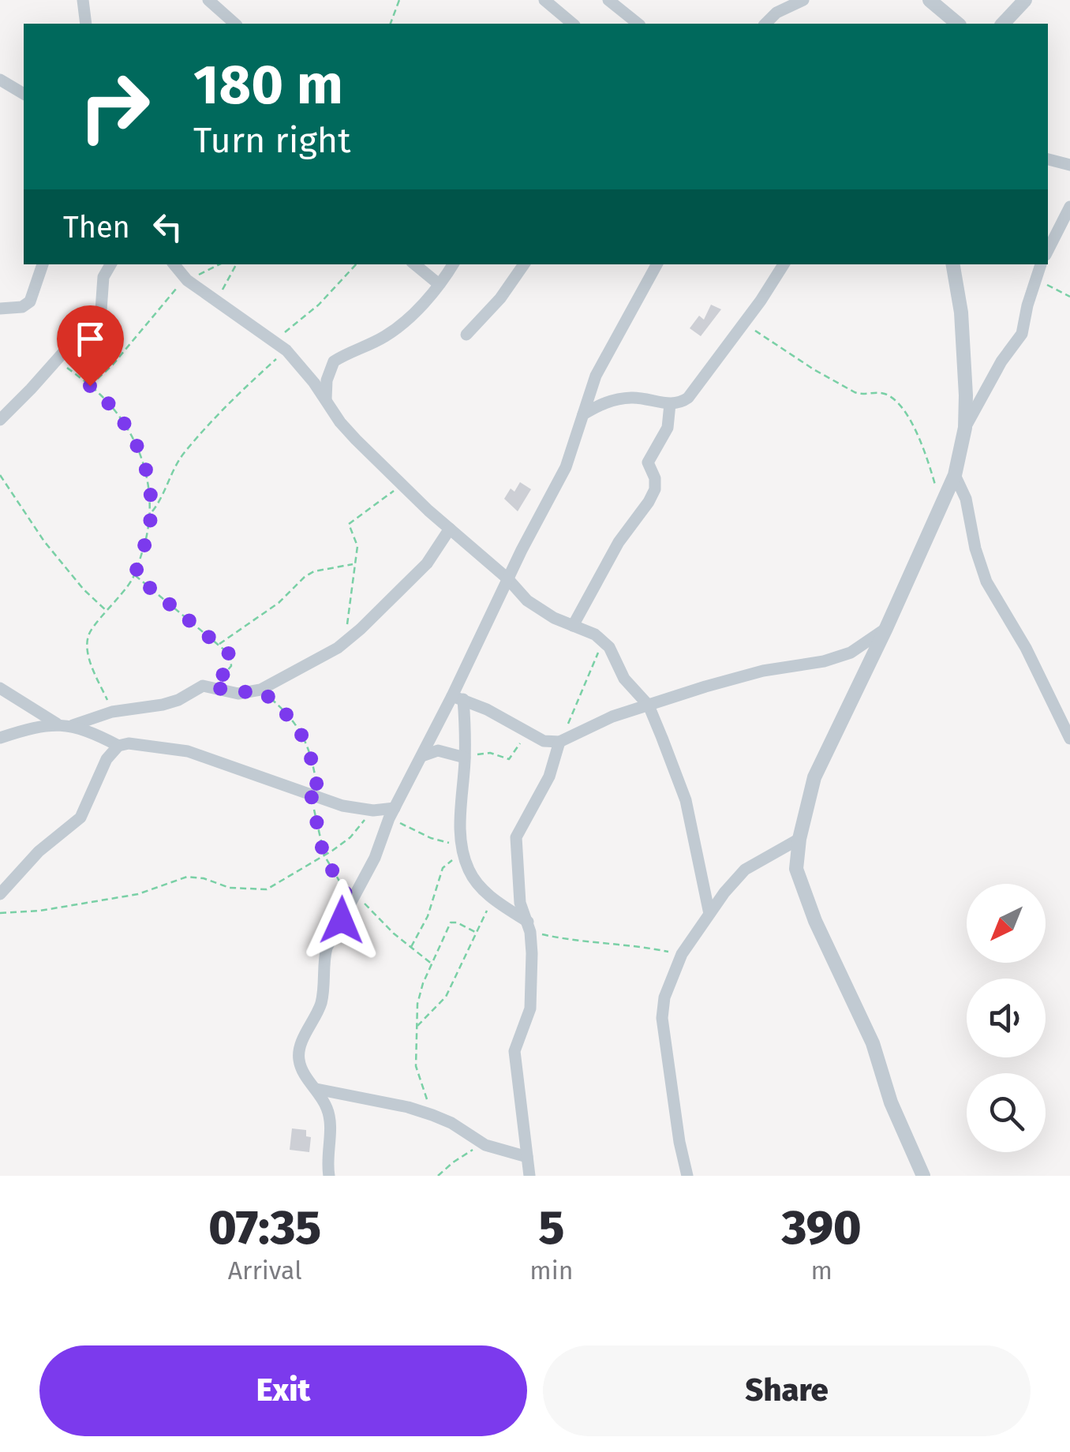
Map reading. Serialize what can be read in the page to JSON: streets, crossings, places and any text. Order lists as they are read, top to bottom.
{
  "north": "bottom left",
  "page": {
    "turn": ["180 m", "Turn right"],
    "then": "Then",
    "eta": [
      "07:35",
      "Arrival",
      "5",
      "min",
      "390",
      "m"
    ],
    "buttons": ["Exit", "Share"]
  }
}
